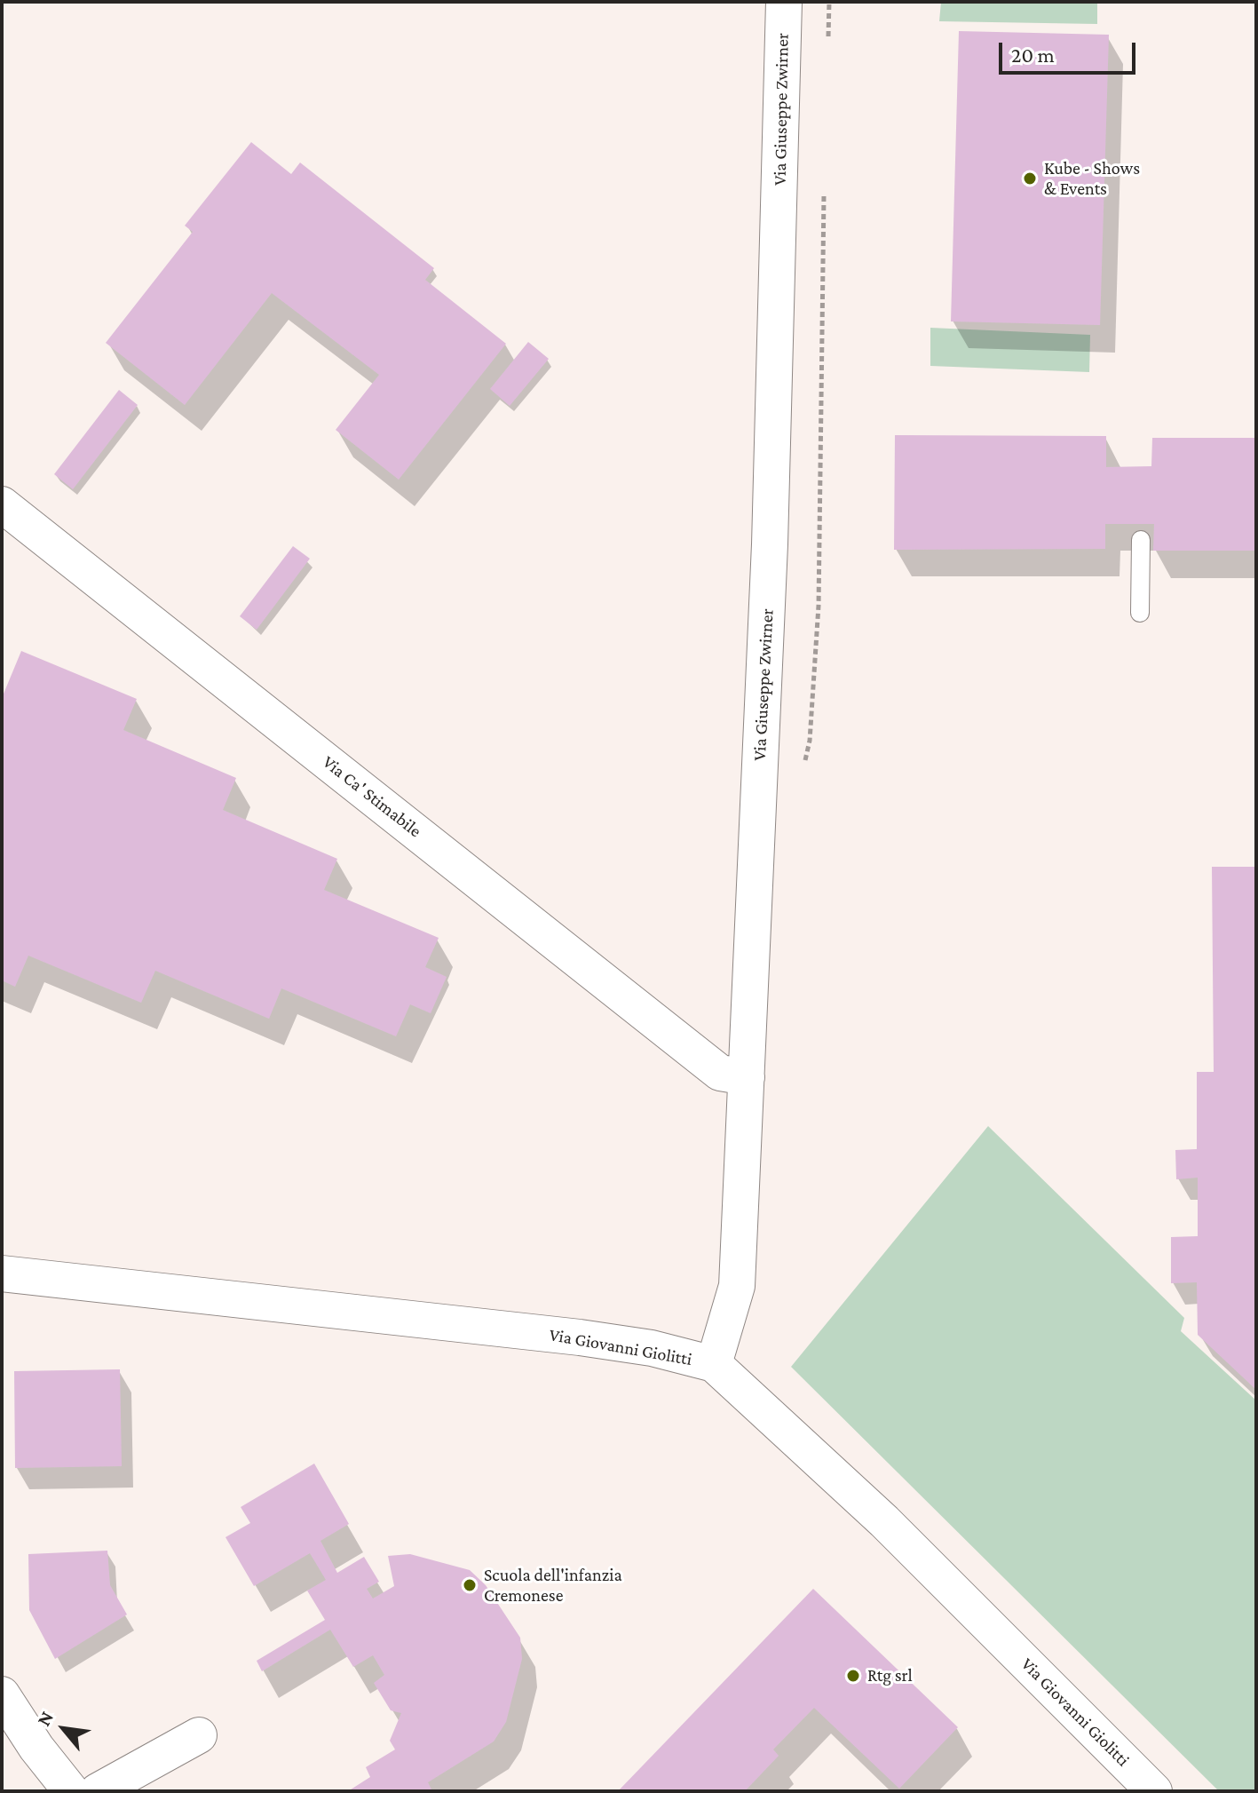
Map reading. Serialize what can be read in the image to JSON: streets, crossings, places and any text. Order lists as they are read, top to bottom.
{
  "streets": {
    "street": ["Via Giuseppe Zwirner", "Via Ca' Stimabile", "Via Giovanni Giolitti"]
  },
  "crossings": [
    ["Via Giuseppe Zwirner", "Via Ca' Stimabile"],
    ["Via Giuseppe Zwirner", "Via Giovanni Giolitti"]
  ],
  "places": ["Kube - Shows & Events", "Scuola dell'infanzia Cremonese", "Rtg srl"],
  "scale_bar": "20 m",
  "north": "top left"
}
